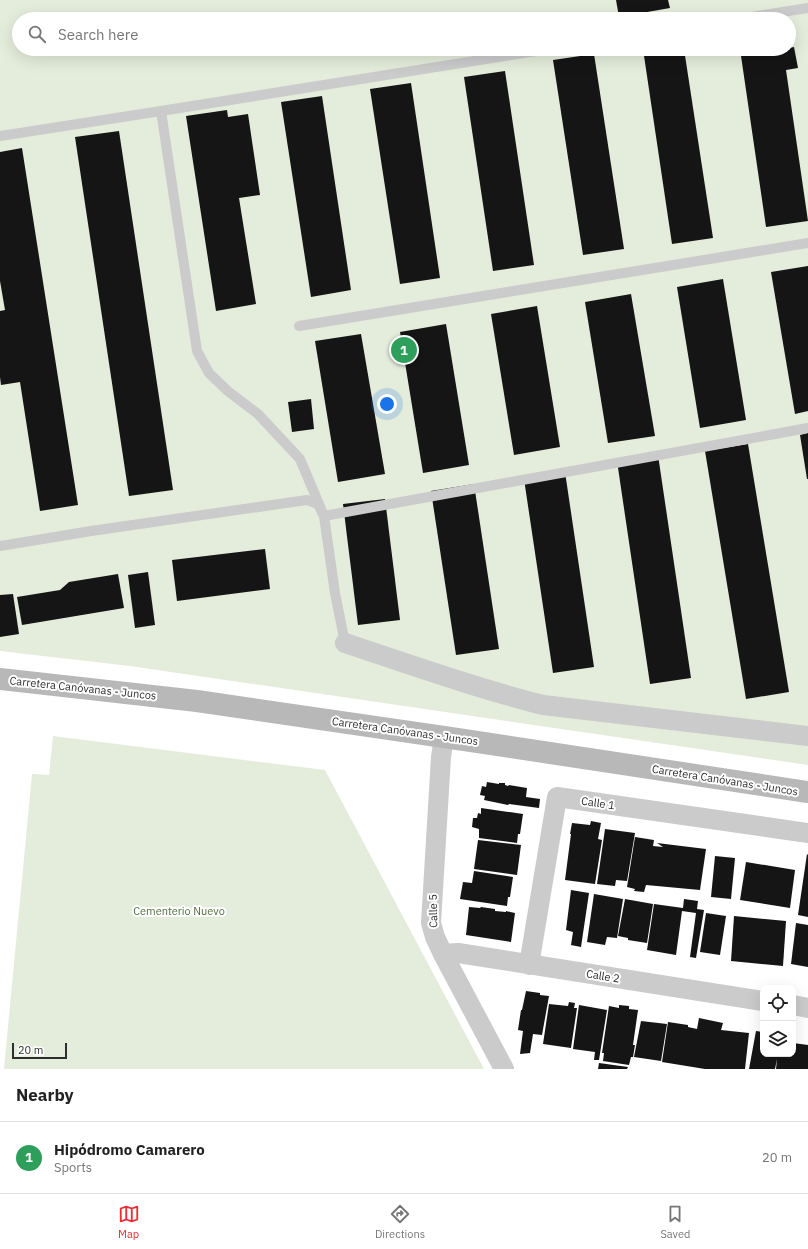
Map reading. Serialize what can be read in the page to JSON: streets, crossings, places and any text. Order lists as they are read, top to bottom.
{
  "streets": {
    "main road": ["Carretera Canóvanas - Juncos"],
    "street": ["Calle 1", "Calle 5", "Calle 2"]
  },
  "crossings": [
    ["Carretera Canóvanas - Juncos", "Calle 5"],
    ["Calle 1", "Calle 2"],
    ["Calle 5", "Calle 2"]
  ],
  "parks": ["Cementerio Nuevo"],
  "scale_bar": "20 m",
  "page": {
    "search": "Search here",
    "pins": "1",
    "scale": "20 m",
    "heading": "Nearby",
    "list": [
      {
        "mark": "1",
        "name": "Hipódromo Camarero",
        "note": "Sports",
        "value": "20 m"
      }
    ],
    "nav": ["Map", "Directions", "Saved"]
  }
}
